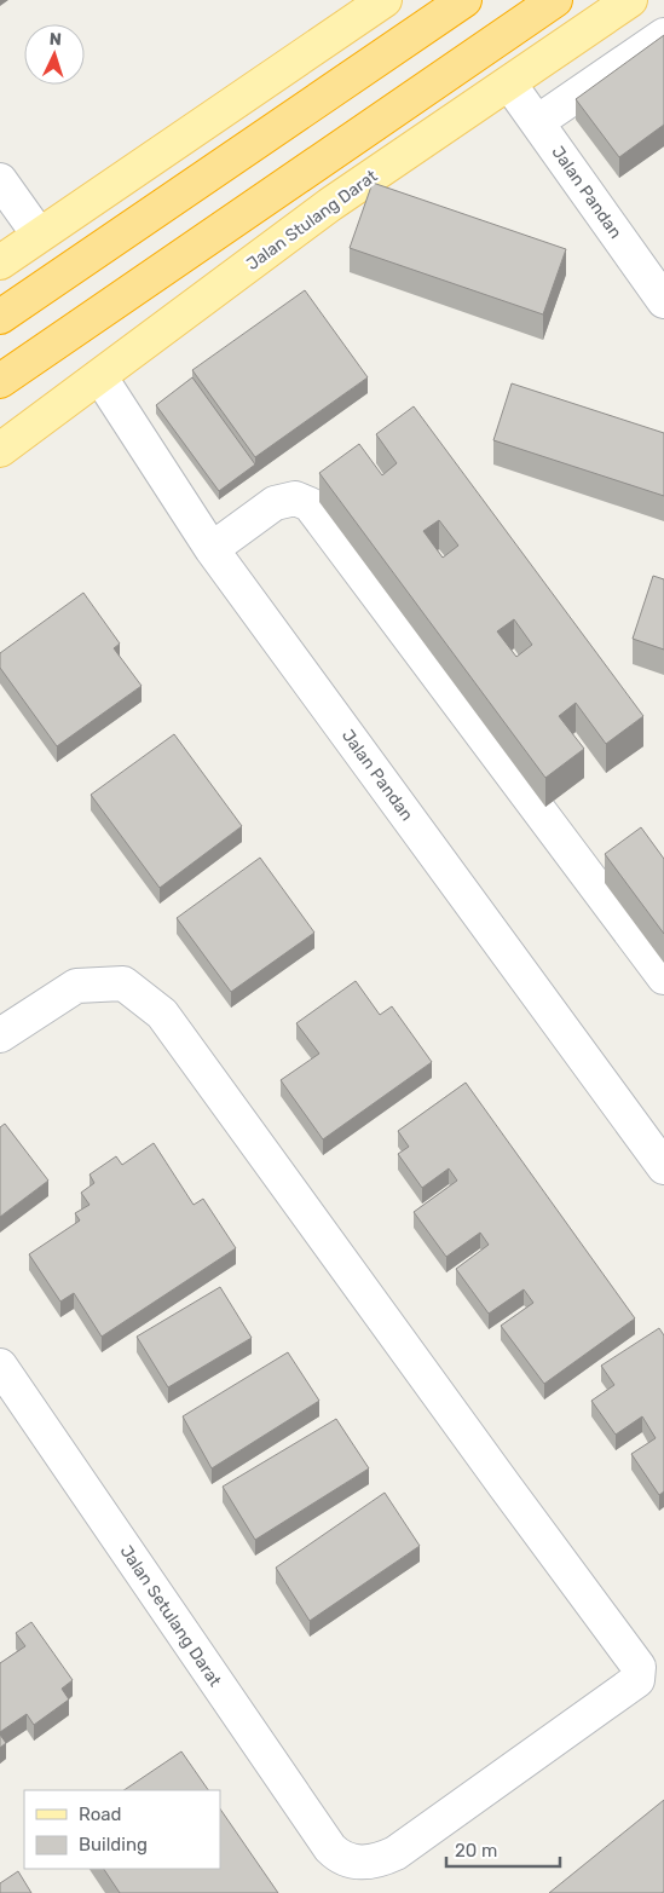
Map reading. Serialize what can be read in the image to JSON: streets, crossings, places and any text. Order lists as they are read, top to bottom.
{
  "streets": {
    "main road": ["Jalan Stulang Darat"],
    "street": ["Jalan Pandan", "Jalan Setulang Darat"]
  },
  "crossings": [
    ["Jalan Pandan", "Jalan Stulang Darat"]
  ],
  "legend": ["Road", "Building"],
  "scale_bar": "20 m",
  "north": "top"
}
